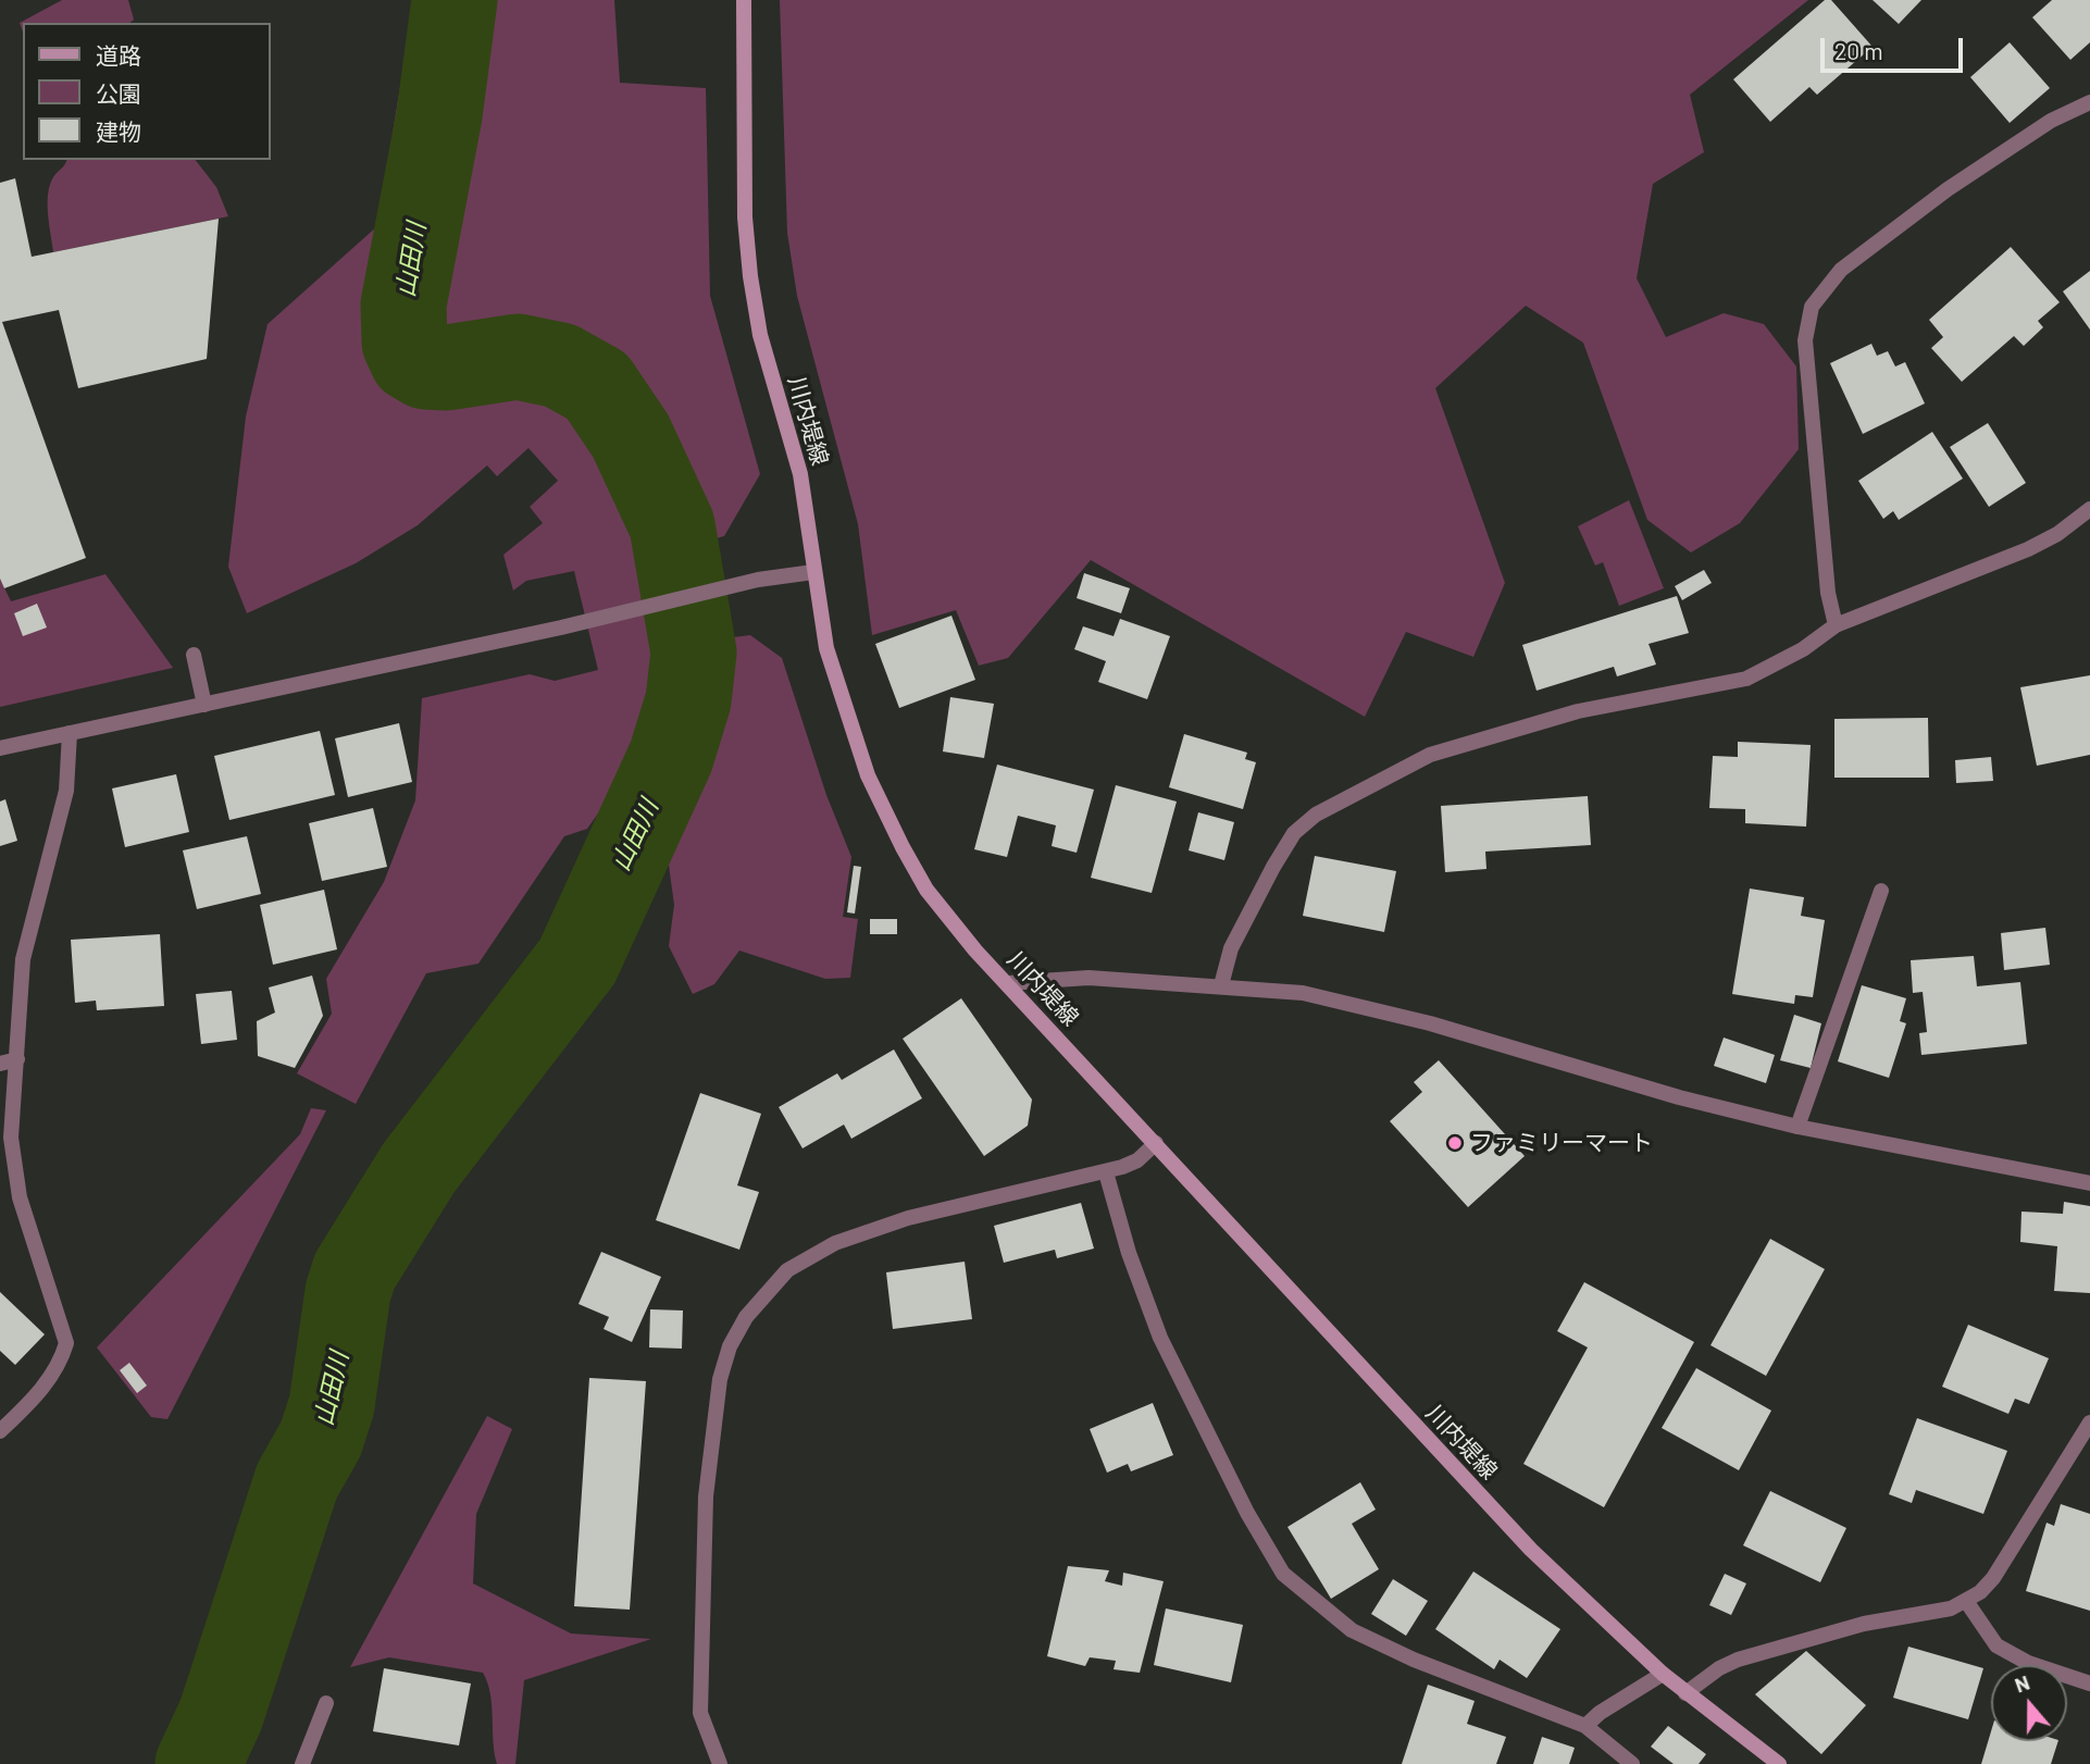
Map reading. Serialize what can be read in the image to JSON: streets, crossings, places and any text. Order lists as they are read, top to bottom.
{
  "streets": {
    "main road": ["川内堤線"]
  },
  "water": ["山田川"],
  "places": ["ファミリーマート"],
  "legend": ["道路", "公園", "建物"],
  "scale_bar": "20 m",
  "north": "top"
}
